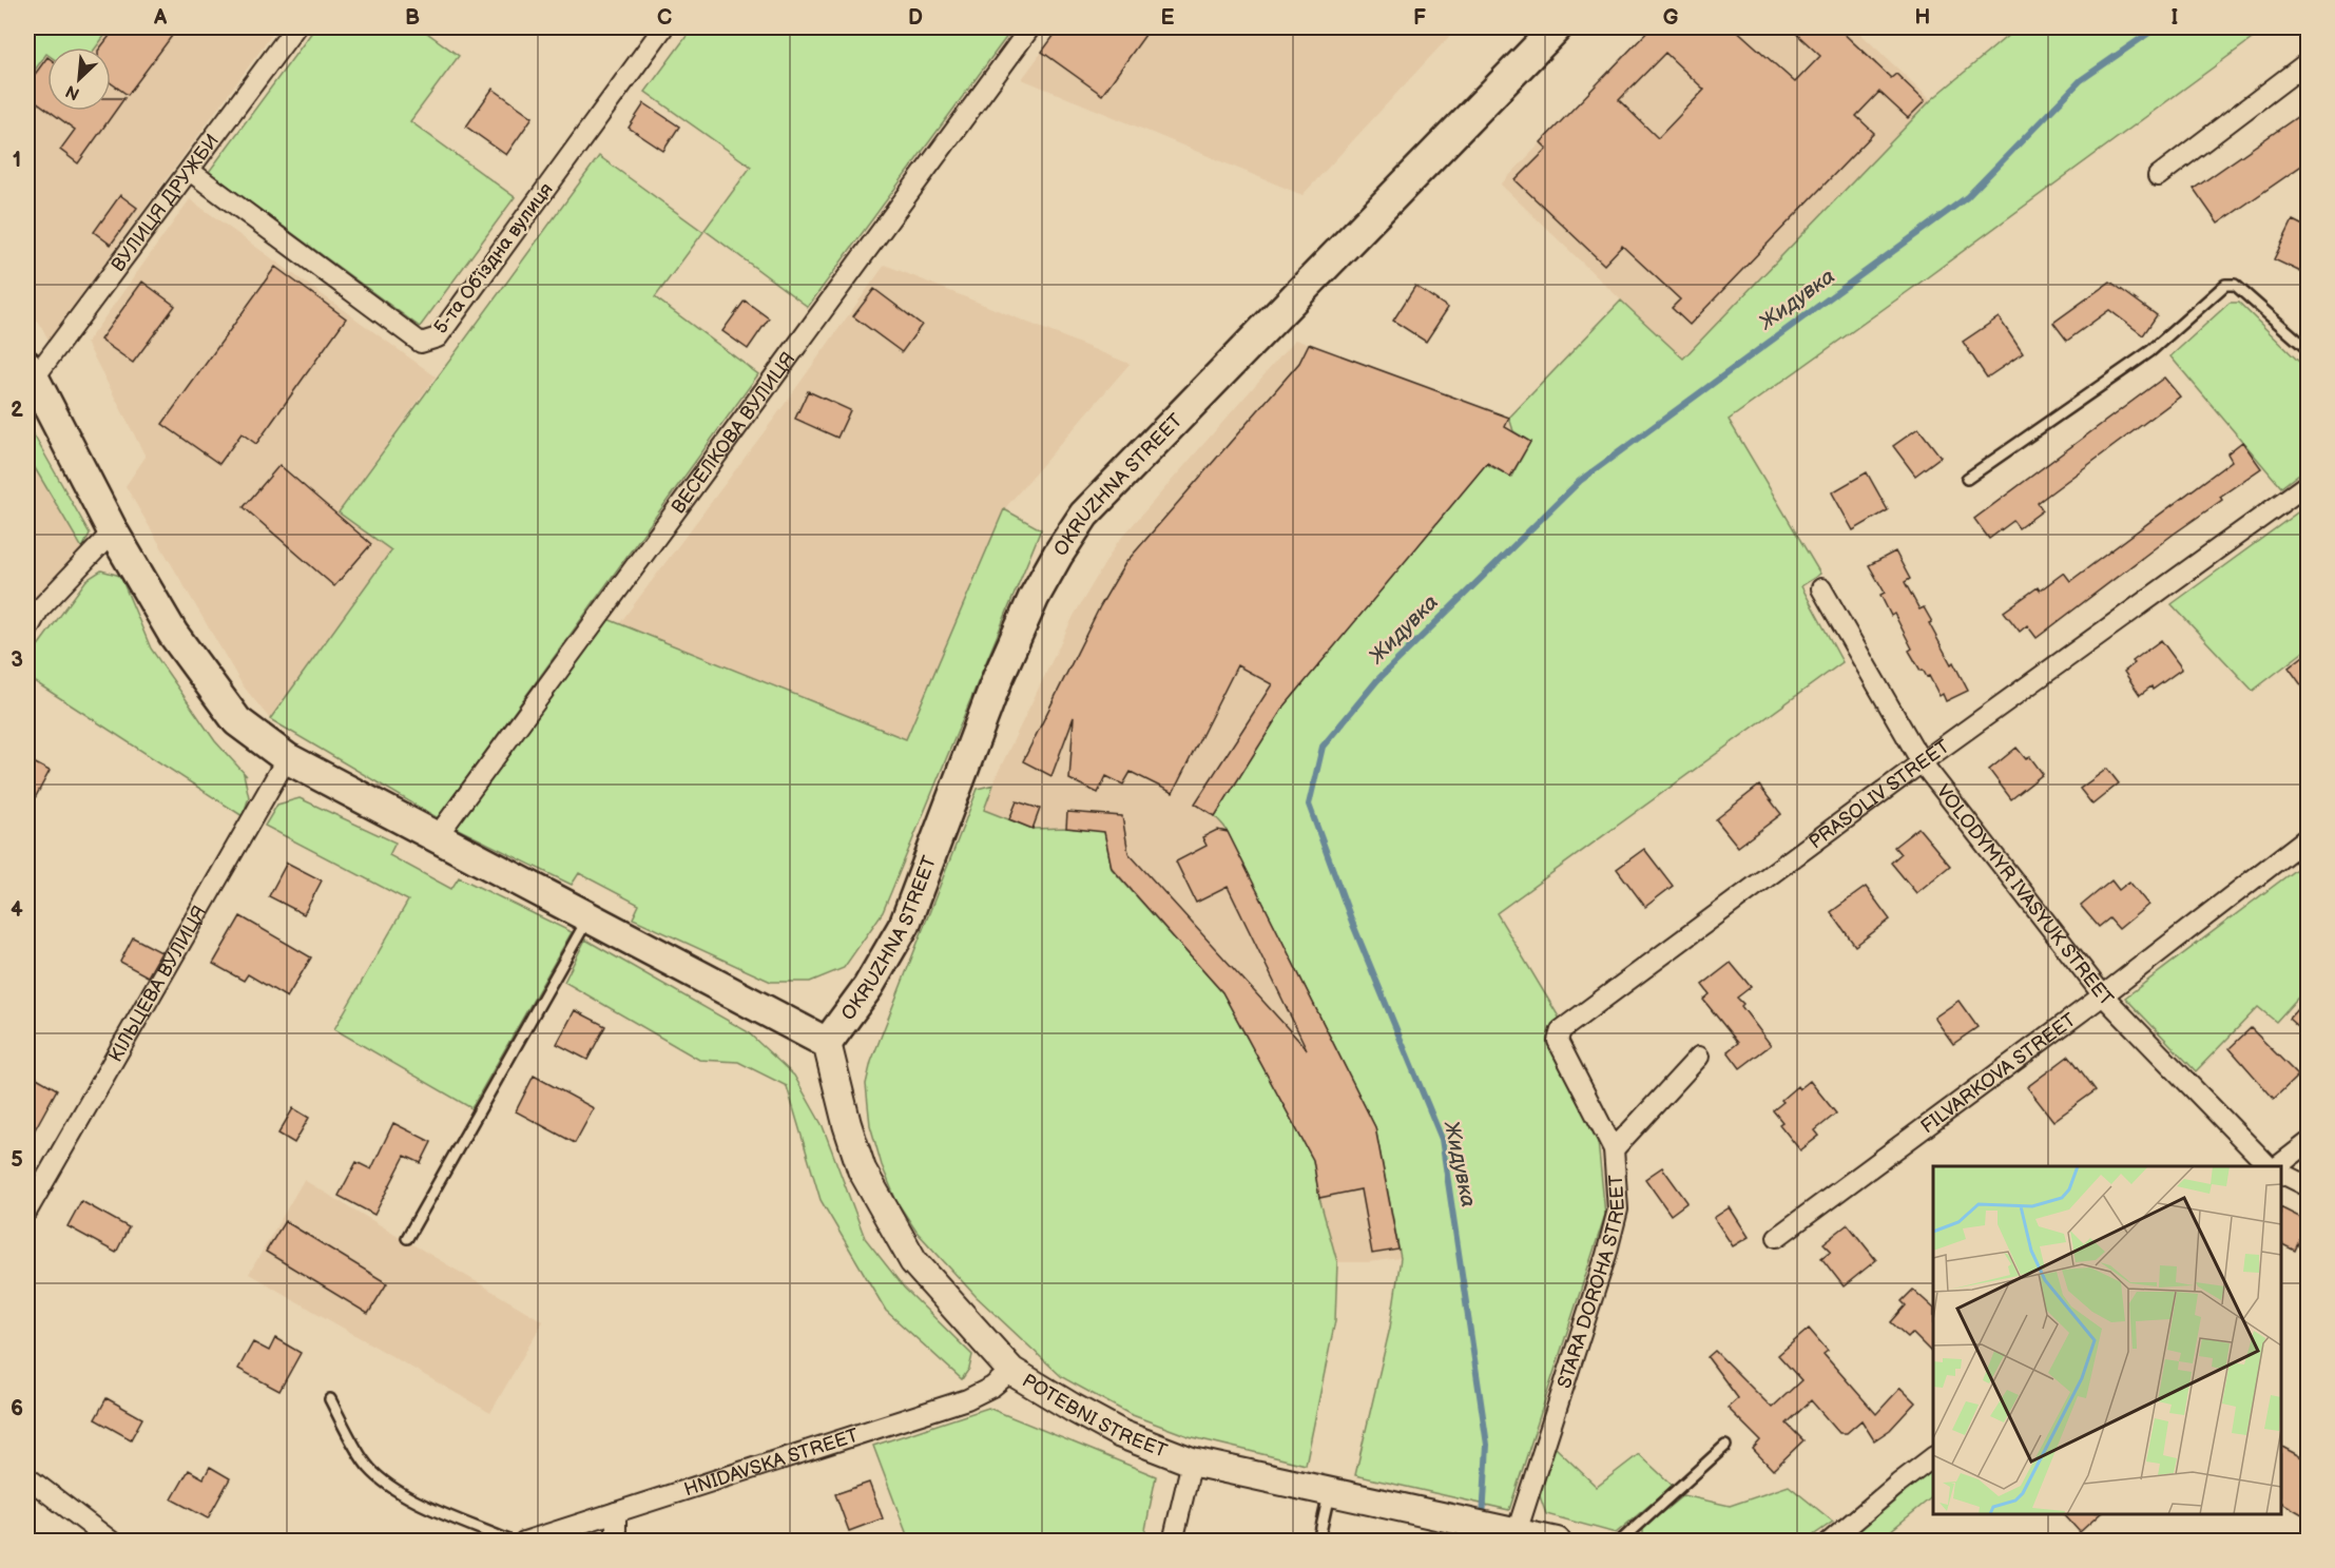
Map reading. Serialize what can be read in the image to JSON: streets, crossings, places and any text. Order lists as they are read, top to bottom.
{
  "streets": {
    "main road": ["OKRUZHNA STREET"],
    "street": [
      "ВУЛИЦЯ ДРУЖБИ",
      "5-та Обʼїздна вулиця",
      "ВЕСЕЛКОВА ВУЛИЦЯ",
      "PRASOLIV STREET",
      "VOLODYMYR IVASYUK STREET",
      "КІЛЬЦЕВА ВУЛИЦЯ",
      "FILVARKOVA STREET",
      "STARA DOROHA STREET",
      "POTEBNI STREET",
      "HNIDAVSKA STREET"
    ]
  },
  "crossings": [
    ["ВУЛИЦЯ ДРУЖБИ", "5-та Обʼїздна вулиця"],
    ["OKRUZHNA STREET", "POTEBNI STREET"],
    ["PRASOLIV STREET", "VOLODYMYR IVASYUK STREET"],
    ["PRASOLIV STREET", "STARA DOROHA STREET"],
    ["VOLODYMYR IVASYUK STREET", "FILVARKOVA STREET"],
    ["STARA DOROHA STREET", "POTEBNI STREET"],
    ["POTEBNI STREET", "HNIDAVSKA STREET"]
  ],
  "water": ["Жидувка"],
  "north": "bottom left",
  "grid": {
    "columns": [
      "A",
      "B",
      "C",
      "D",
      "E",
      "F",
      "G",
      "H",
      "I"
    ],
    "rows": [
      "1",
      "2",
      "3",
      "4",
      "5",
      "6"
    ]
  }
}
